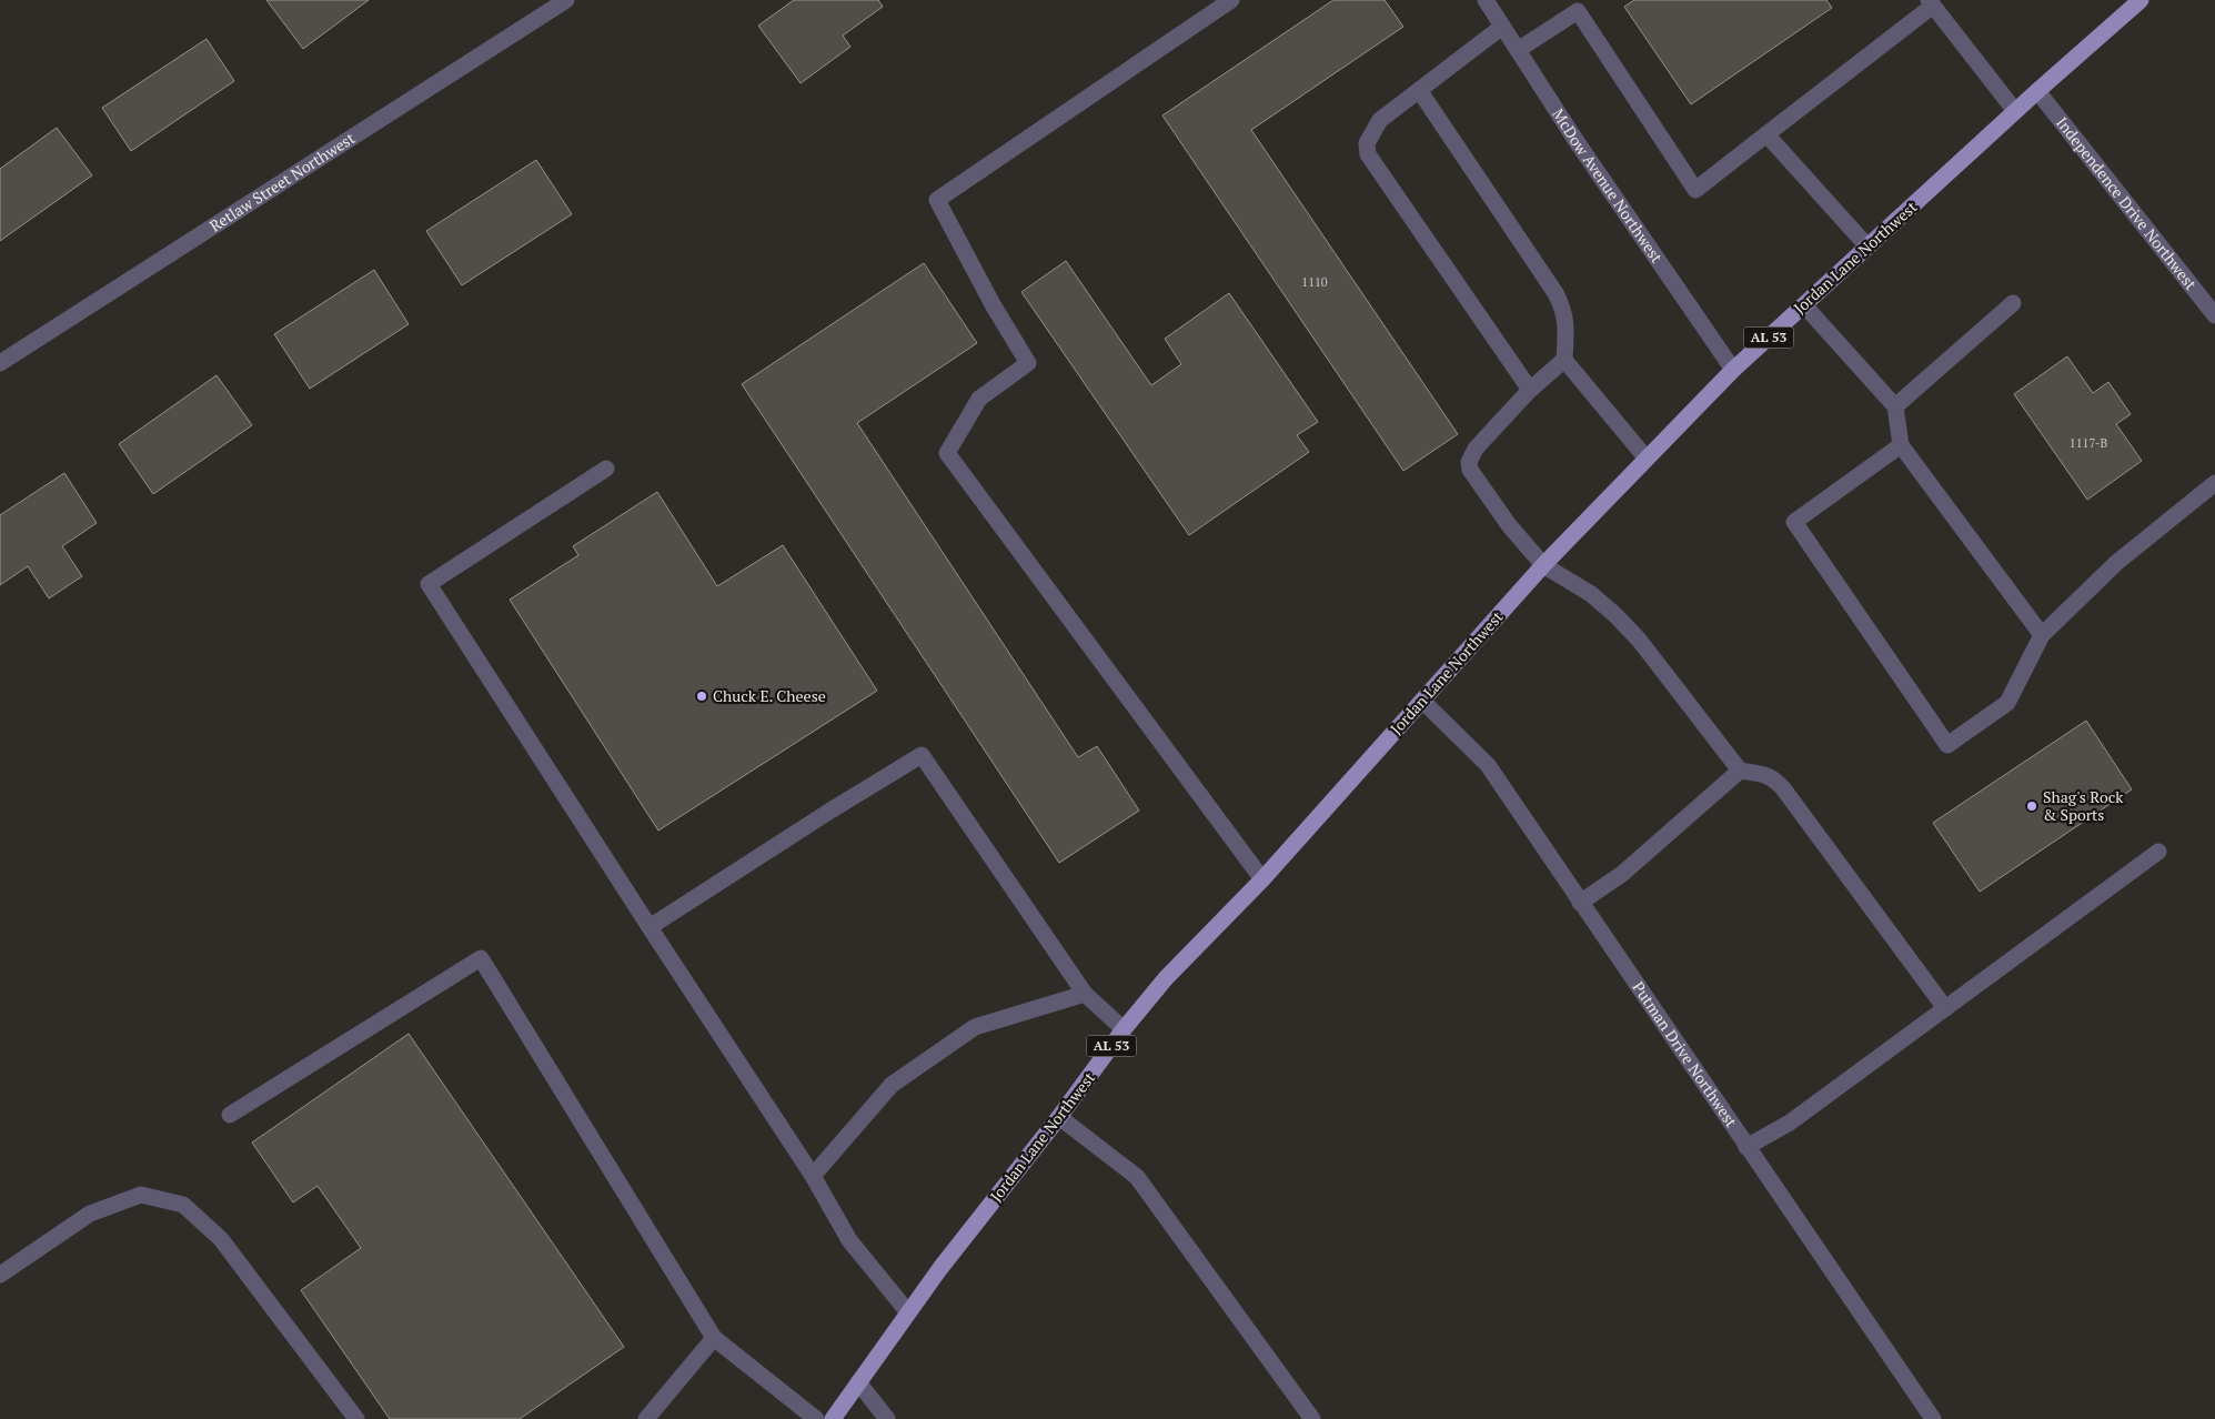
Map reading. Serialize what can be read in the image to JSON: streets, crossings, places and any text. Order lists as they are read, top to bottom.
{
  "streets": {
    "main road": ["Jordan Lane Northwest", "AL 53"],
    "street": [
      "Retlaw Street Northwest",
      "McDow Avenue Northwest",
      "Independence Drive Northwest",
      "Putman Drive Northwest"
    ]
  },
  "crossings": [
    ["McDow Avenue Northwest", "Jordan Lane Northwest"],
    ["Independence Drive Northwest", "Jordan Lane Northwest"],
    ["Jordan Lane Northwest", "Putman Drive Northwest"]
  ],
  "places": ["Chuck E. Cheese", "Shag's Rock & Sports"],
  "house_numbers": ["1110", "1117-B"]
}
